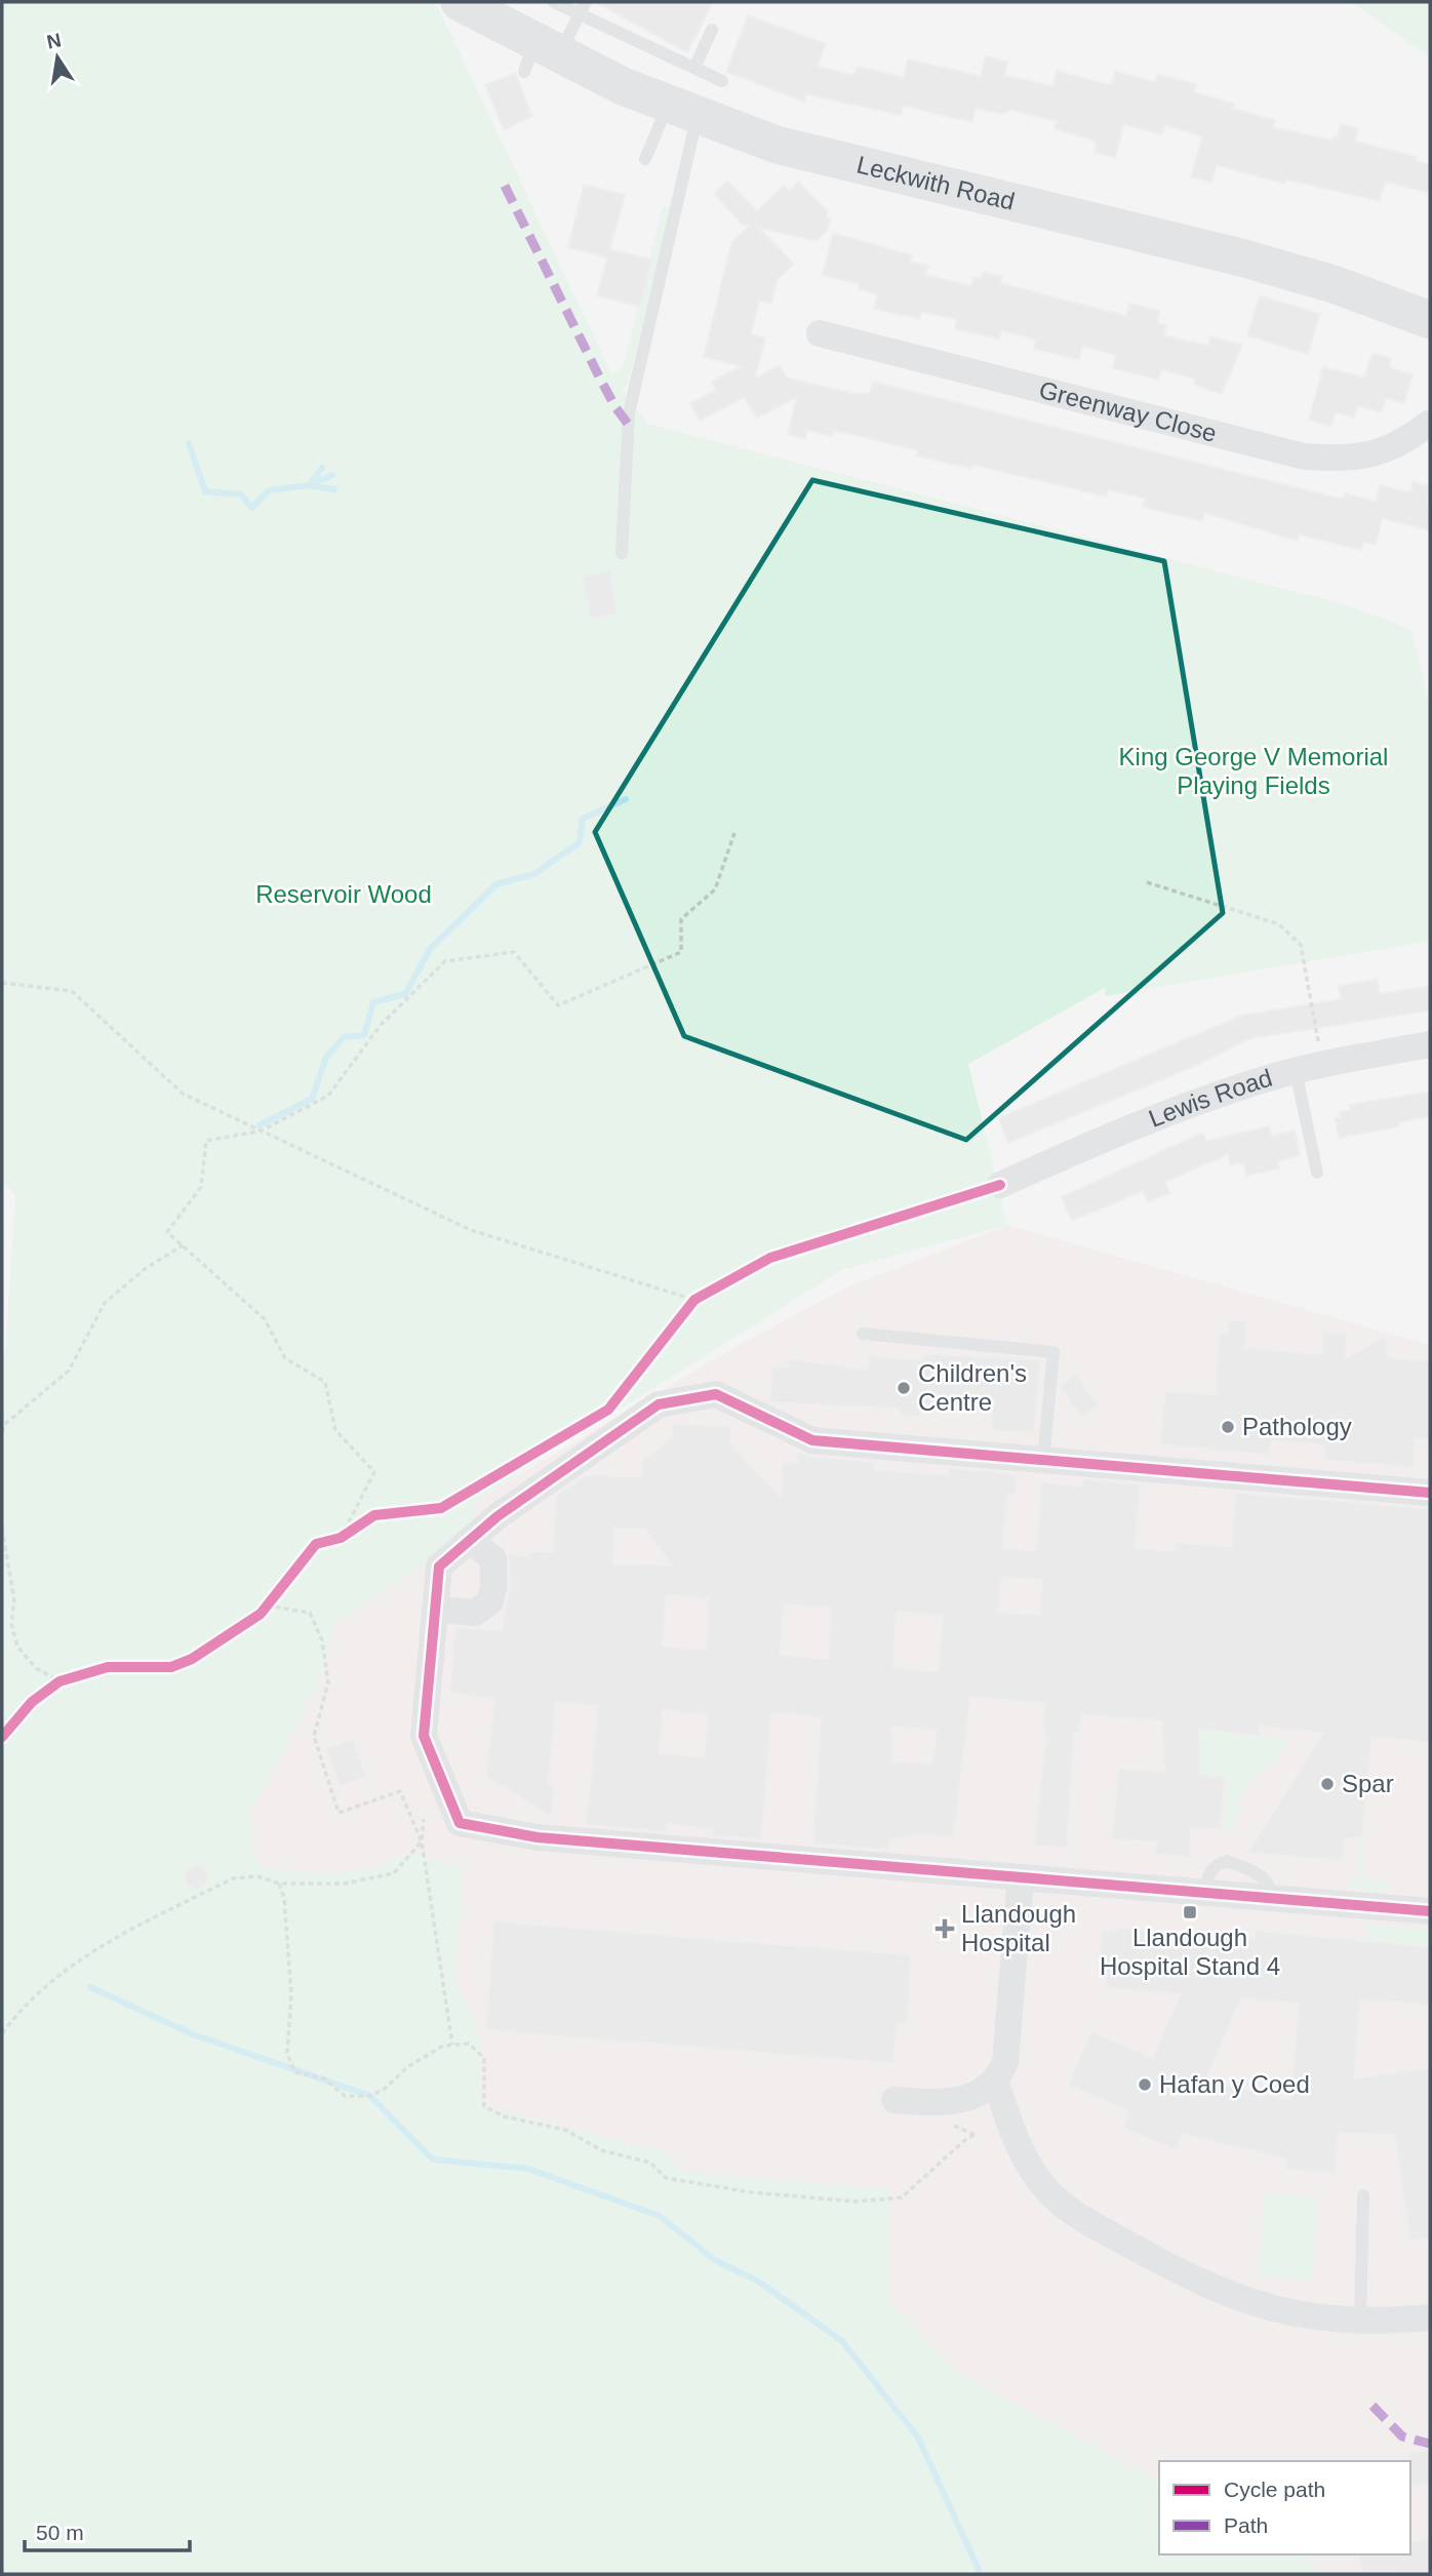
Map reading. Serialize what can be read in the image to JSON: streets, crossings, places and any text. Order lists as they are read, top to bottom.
{
  "streets": {
    "main road": ["Leckwith Road"],
    "street": ["Greenway Close", "Lewis Road"]
  },
  "parks": ["King George V Memorial Playing Fields", "Reservoir Wood"],
  "places": {
    "other": [
      "Children's Centre",
      "Pathology",
      "Spar",
      "Hafan y Coed"
    ],
    "transit": ["Llandough Hospital Stand 4"],
    "health": ["Llandough Hospital"]
  },
  "legend": ["Cycle path", "Path"],
  "scale_bar": "50 m",
  "north": "top"
}
